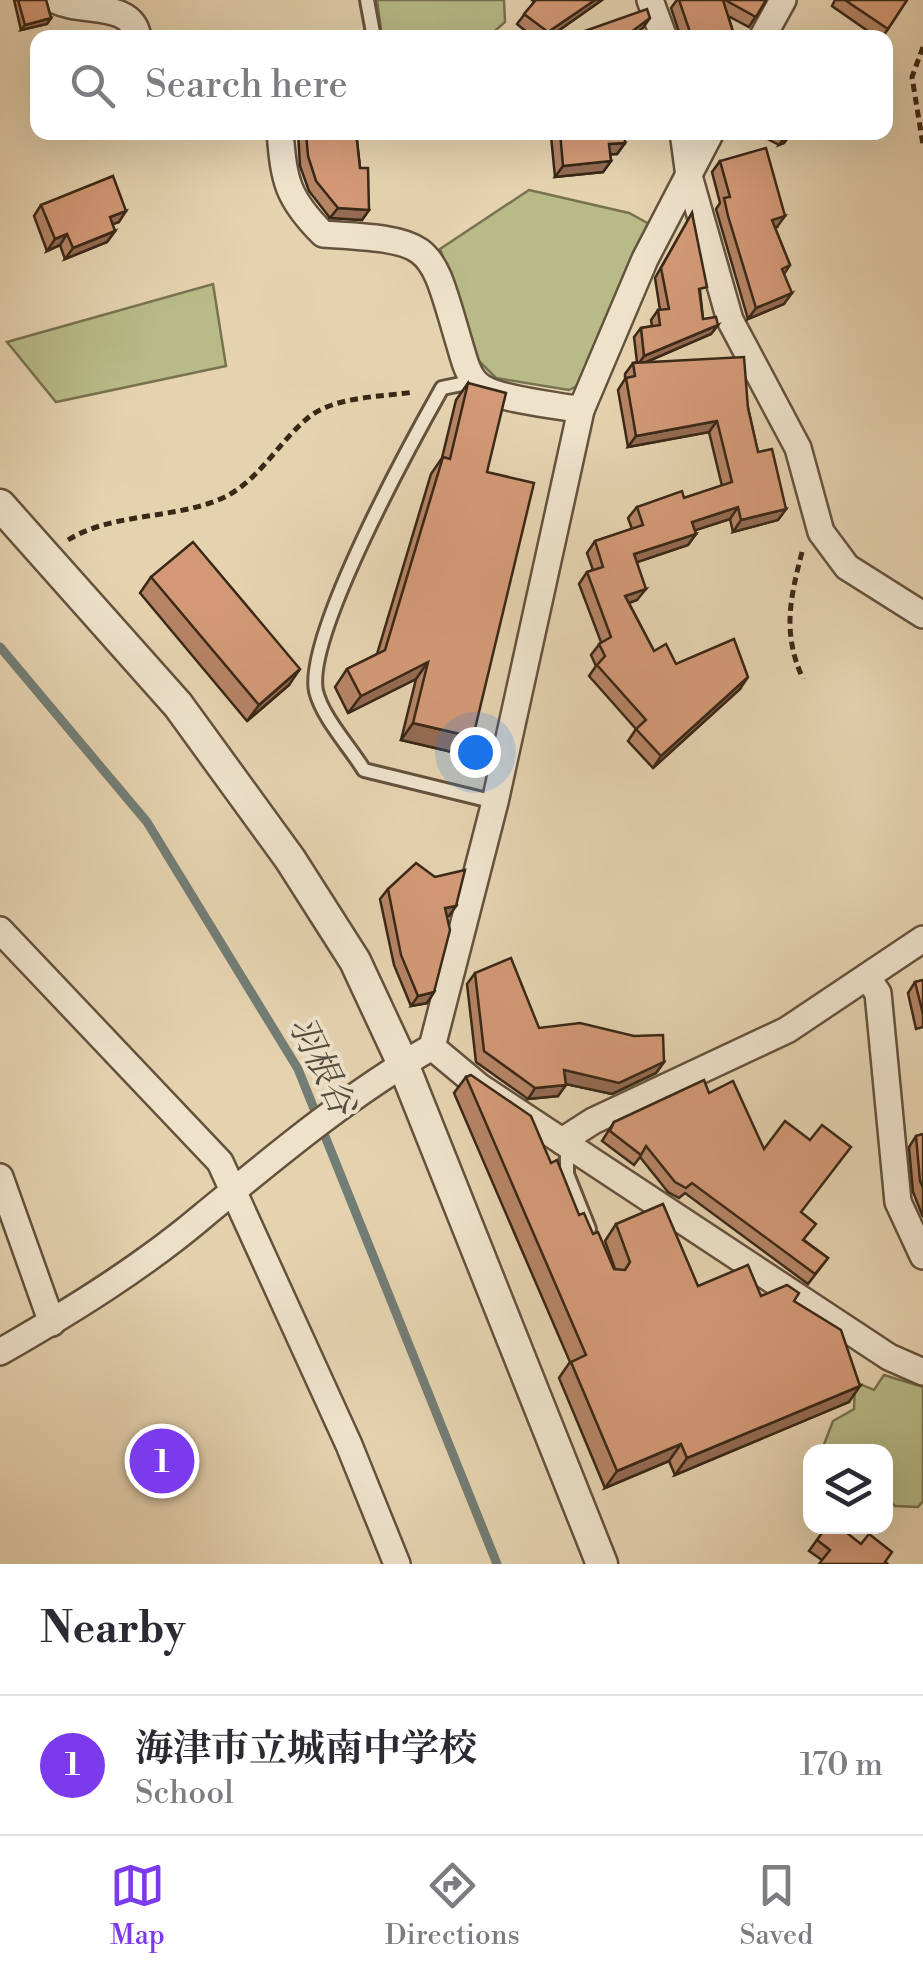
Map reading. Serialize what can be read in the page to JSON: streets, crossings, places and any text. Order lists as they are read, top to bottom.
{
  "water": ["羽根谷"],
  "page": {
    "search": "Search here",
    "pins": "1",
    "heading": "Nearby",
    "list": [
      {
        "mark": "1",
        "name": "海津市立城南中学校",
        "note": "School",
        "value": "170 m"
      }
    ],
    "nav": ["Map", "Directions", "Saved"]
  }
}
